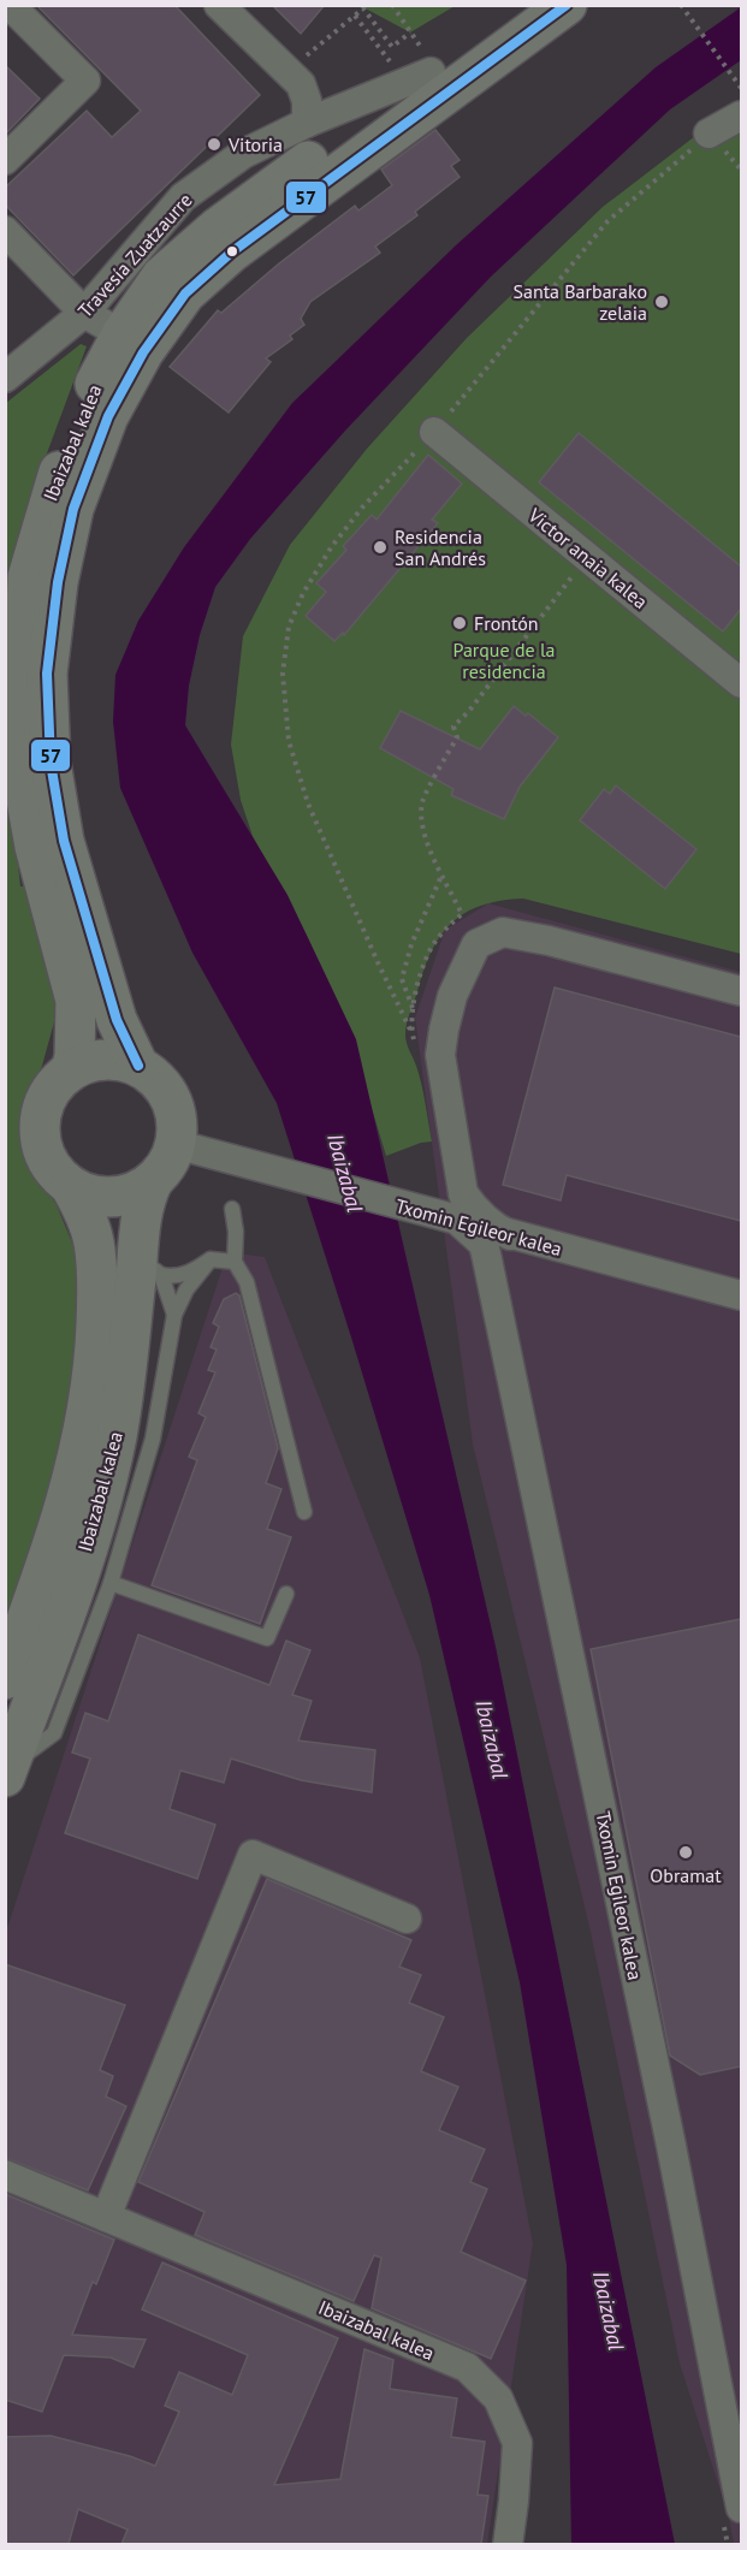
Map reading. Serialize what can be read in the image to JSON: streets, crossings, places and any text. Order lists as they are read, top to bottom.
{
  "streets": {
    "highway": ["Ibaizabal kalea"],
    "street": ["Travesía Zuatzaurre", "Victor anaia kalea", "Txomin Egileor kalea"]
  },
  "crossings": [
    ["Travesía Zuatzaurre", "Ibaizabal kalea"],
    ["Ibaizabal kalea", "Txomin Egileor kalea"]
  ],
  "water": ["Ibaizabal"],
  "parks": ["Parque de la residencia"],
  "places": [
    "Vitoria",
    "Santa Barbarako zelaia",
    "Residencia San Andrés",
    "Frontón",
    "Obramat"
  ],
  "lines": ["transit line 57"]
}
